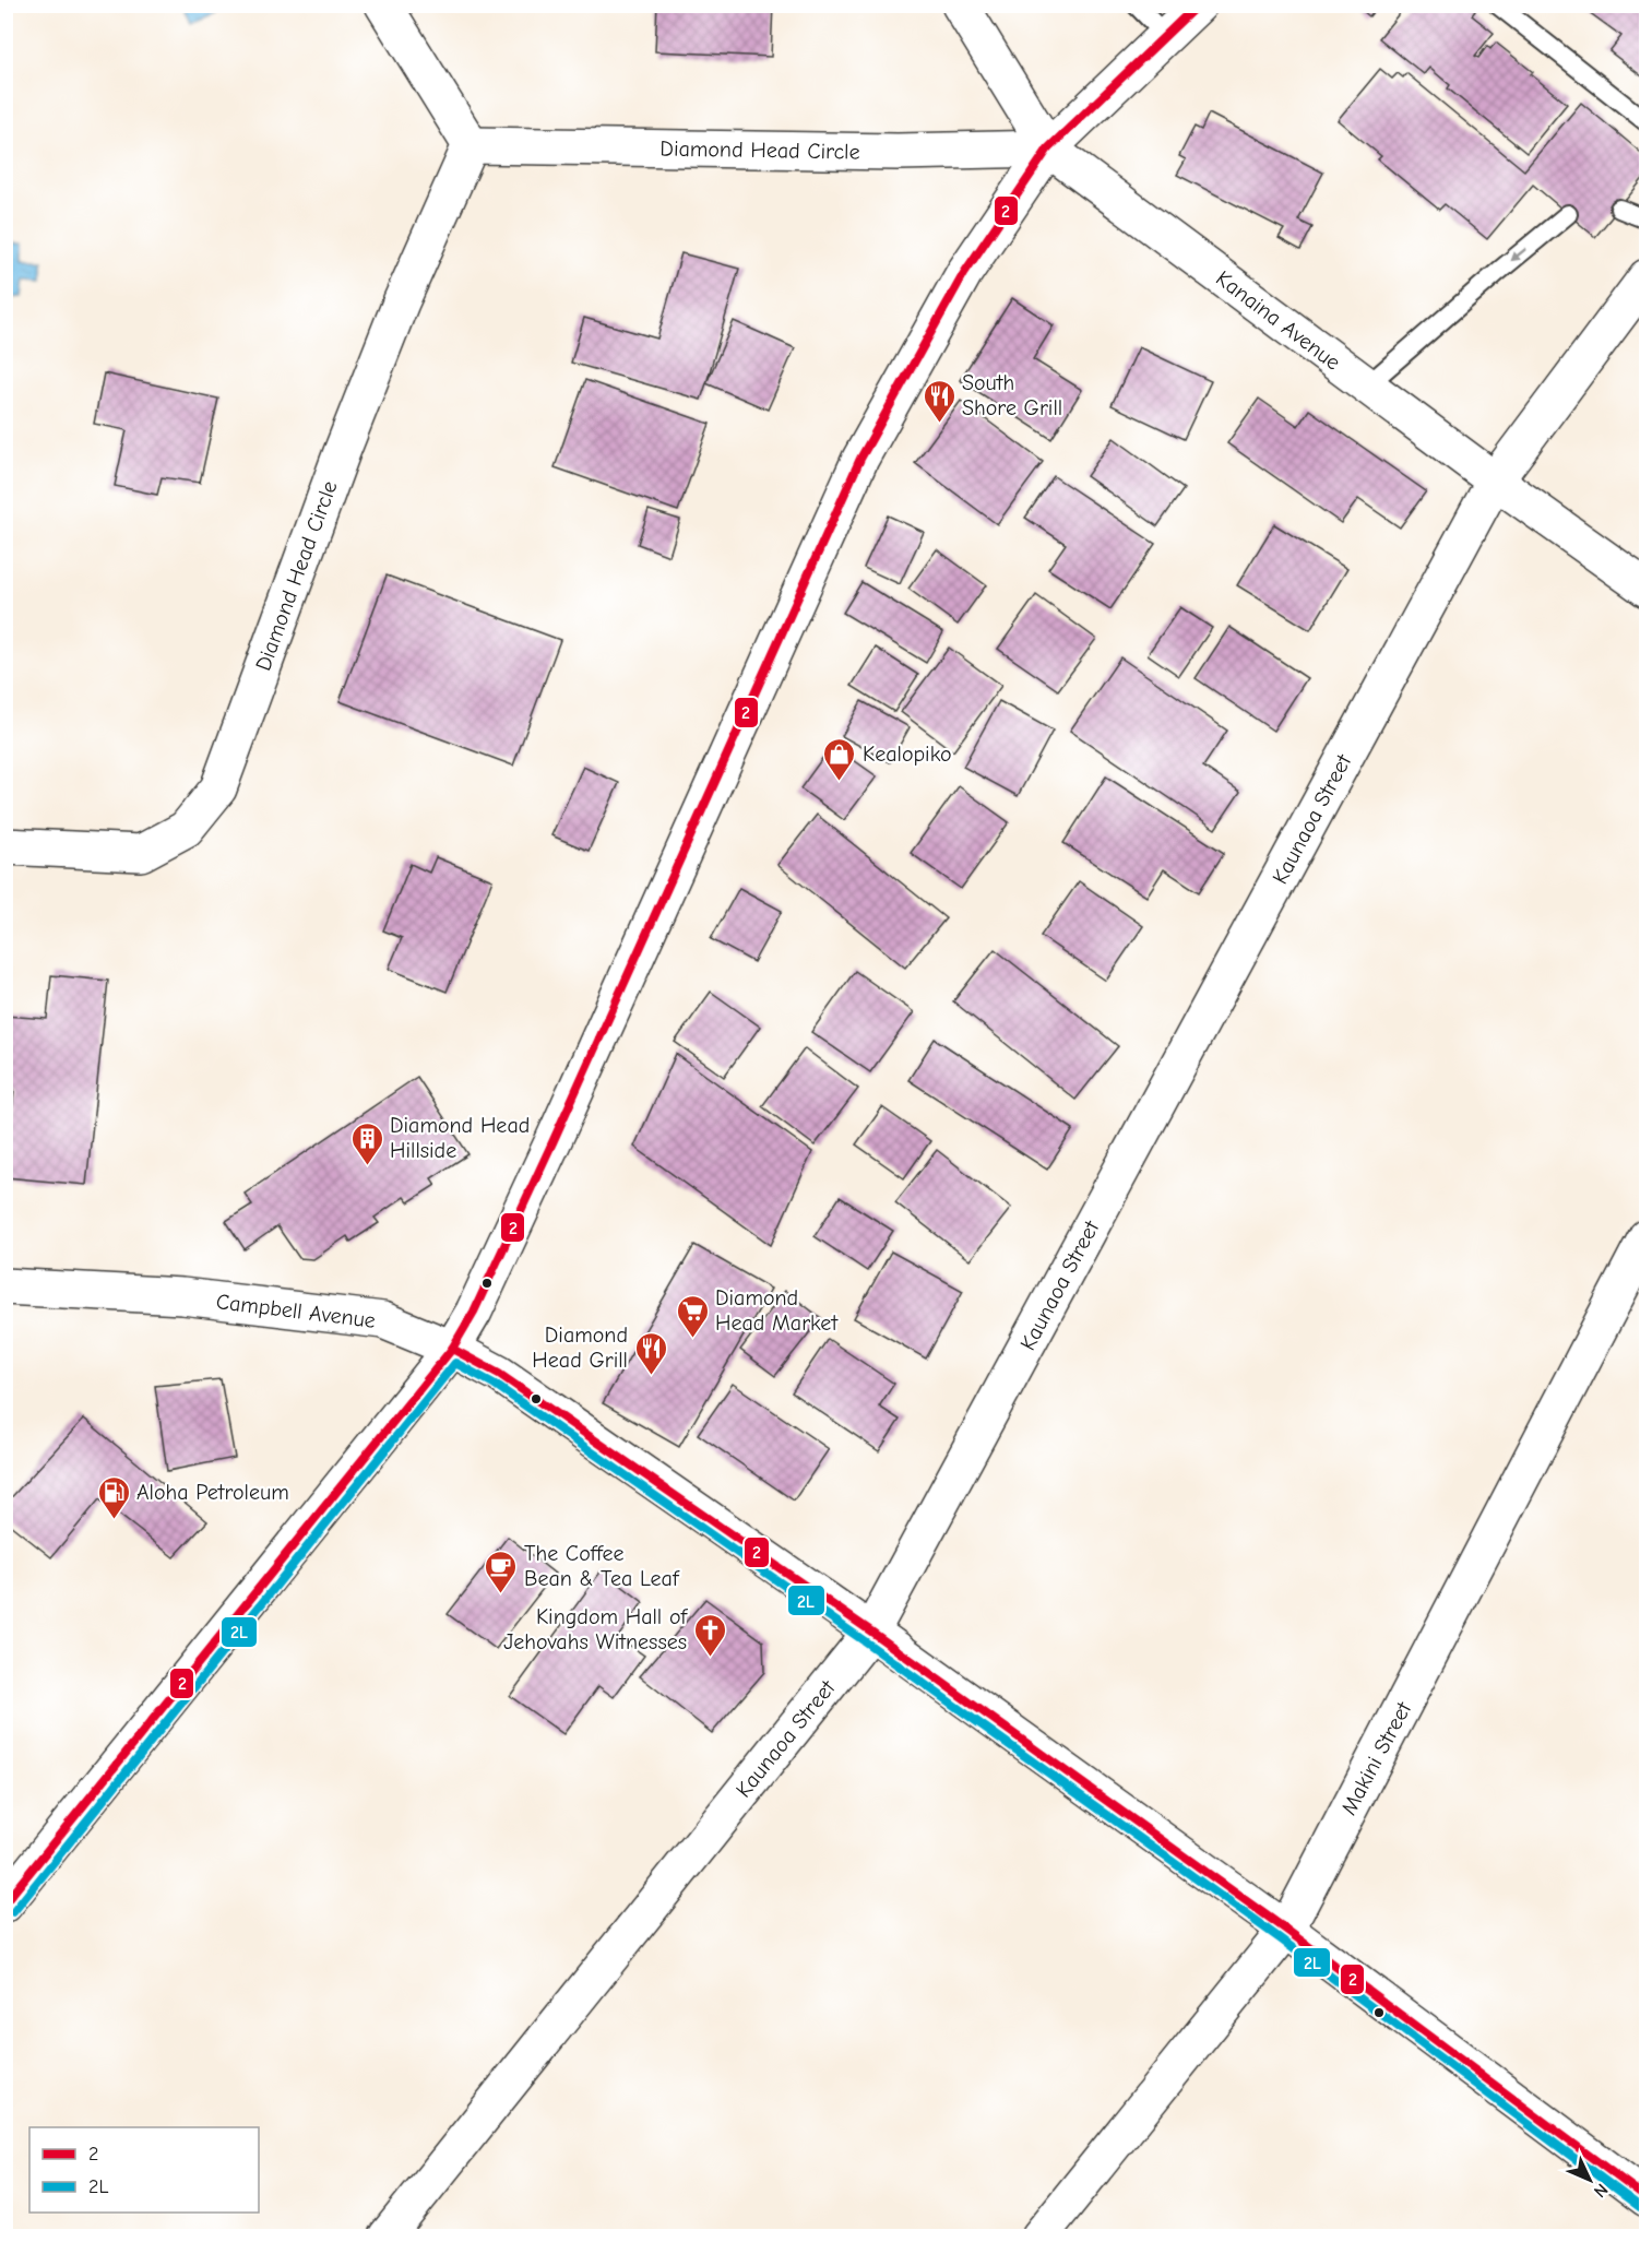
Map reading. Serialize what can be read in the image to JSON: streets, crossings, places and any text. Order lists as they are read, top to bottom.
{
  "streets": {
    "street": [
      "Diamond Head Circle",
      "Kanaina Avenue",
      "Kaunaoa Street",
      "Campbell Avenue",
      "Makini Street"
    ]
  },
  "crossings": [
    ["Diamond Head Circle", "Kanaina Avenue"],
    ["Kanaina Avenue", "Kaunaoa Street"],
    ["Kaunaoa Street", "Campbell Avenue"],
    ["Campbell Avenue", "Makini Street"]
  ],
  "places": {
    "restaurant": ["South Shore Grill", "Diamond Head Grill"],
    "shop": ["Kealopiko"],
    "building": ["Diamond Head Hillside"],
    "supermarket": ["Diamond Head Market"],
    "fuel station": ["Aloha Petroleum"],
    "cafe": ["The Coffee Bean & Tea Leaf"],
    "church": ["Kingdom Hall of Jehovahs Witnesses"]
  },
  "lines": ["transit line 2", "transit line 2L"],
  "legend": ["2", "2L"],
  "north": "bottom right"
}
